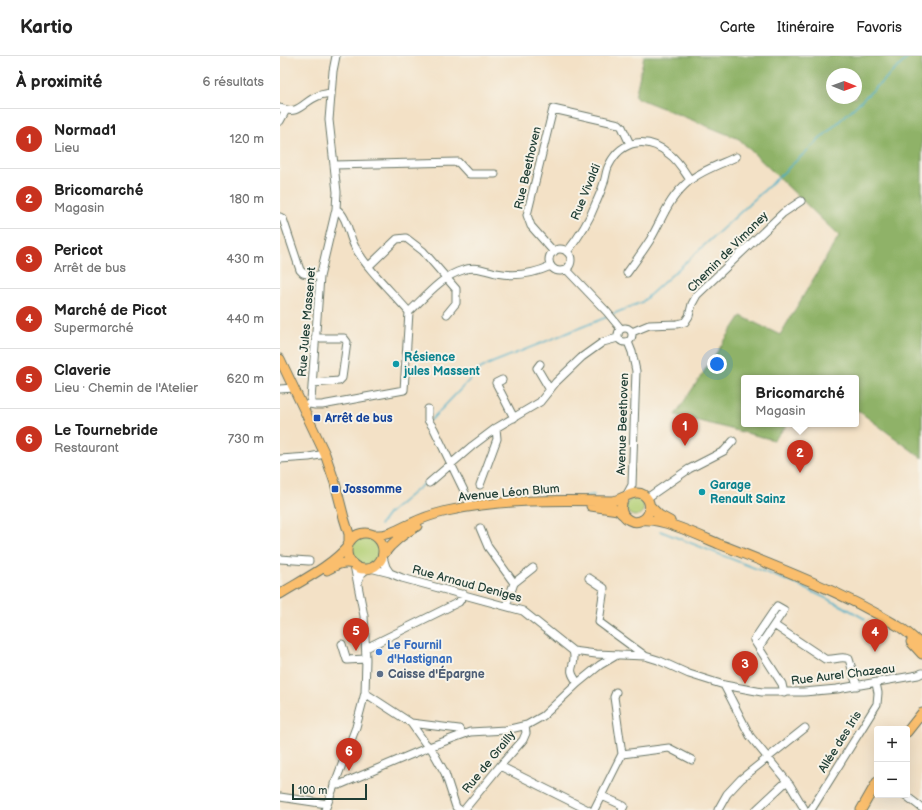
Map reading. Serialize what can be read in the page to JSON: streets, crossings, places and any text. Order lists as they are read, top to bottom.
{
  "streets": {
    "main road": ["Avenue Léon Blum"],
    "street": [
      "Rue Beethoven",
      "Rue Vivaldi",
      "Chemin de Vimaney",
      "Rue Jules Massenet",
      "Avenue Beethoven",
      "Rue Arnaud Deniges",
      "Rue Aurel Chazeau",
      "Allée des Iris",
      "Rue de Grailly"
    ]
  },
  "crossings": [
    ["Rue Beethoven", "Rue Vivaldi"],
    ["Chemin de Vimaney", "Avenue Beethoven"],
    ["Avenue Beethoven", "Avenue Léon Blum"],
    ["Avenue Léon Blum", "Rue Arnaud Deniges"],
    ["Rue Aurel Chazeau", "Allée des Iris"]
  ],
  "places": {
    "other": [
      "Résience jules Massent",
      "Garage Renault Sainz",
      "Le Fournil d'Hastignan",
      "Caisse d'Épargne"
    ],
    "transit": ["Arrêt de bus", "Jossomme"]
  },
  "scale_bar": "100 m",
  "north": "right",
  "page": {
    "header": "Kartio",
    "nav": ["Carte", "Itinéraire", "Favoris"],
    "heading": ["À proximité", "6 résultats"],
    "list": [
      {
        "mark": "1",
        "name": "Normad1",
        "note": "Lieu",
        "value": "120 m"
      },
      {
        "mark": "2",
        "name": "Bricomarché",
        "note": "Magasin",
        "value": "180 m"
      },
      {
        "mark": "3",
        "name": "Pericot",
        "note": "Arrêt de bus",
        "value": "430 m"
      },
      {
        "mark": "4",
        "name": "Marché de Picot",
        "note": "Supermarché",
        "value": "440 m"
      },
      {
        "mark": "5",
        "name": "Claverie",
        "note": "Lieu · Chemin de l'Atelier",
        "value": "620 m"
      },
      {
        "mark": "6",
        "name": "Le Tournebride",
        "note": "Restaurant",
        "value": "730 m"
      }
    ],
    "popup": ["Bricomarché", "Magasin"],
    "pins": [
      "1",
      "2",
      "5",
      "4",
      "3",
      "6"
    ],
    "map_buttons": ["+", "−"],
    "scale": "100 m"
  }
}
